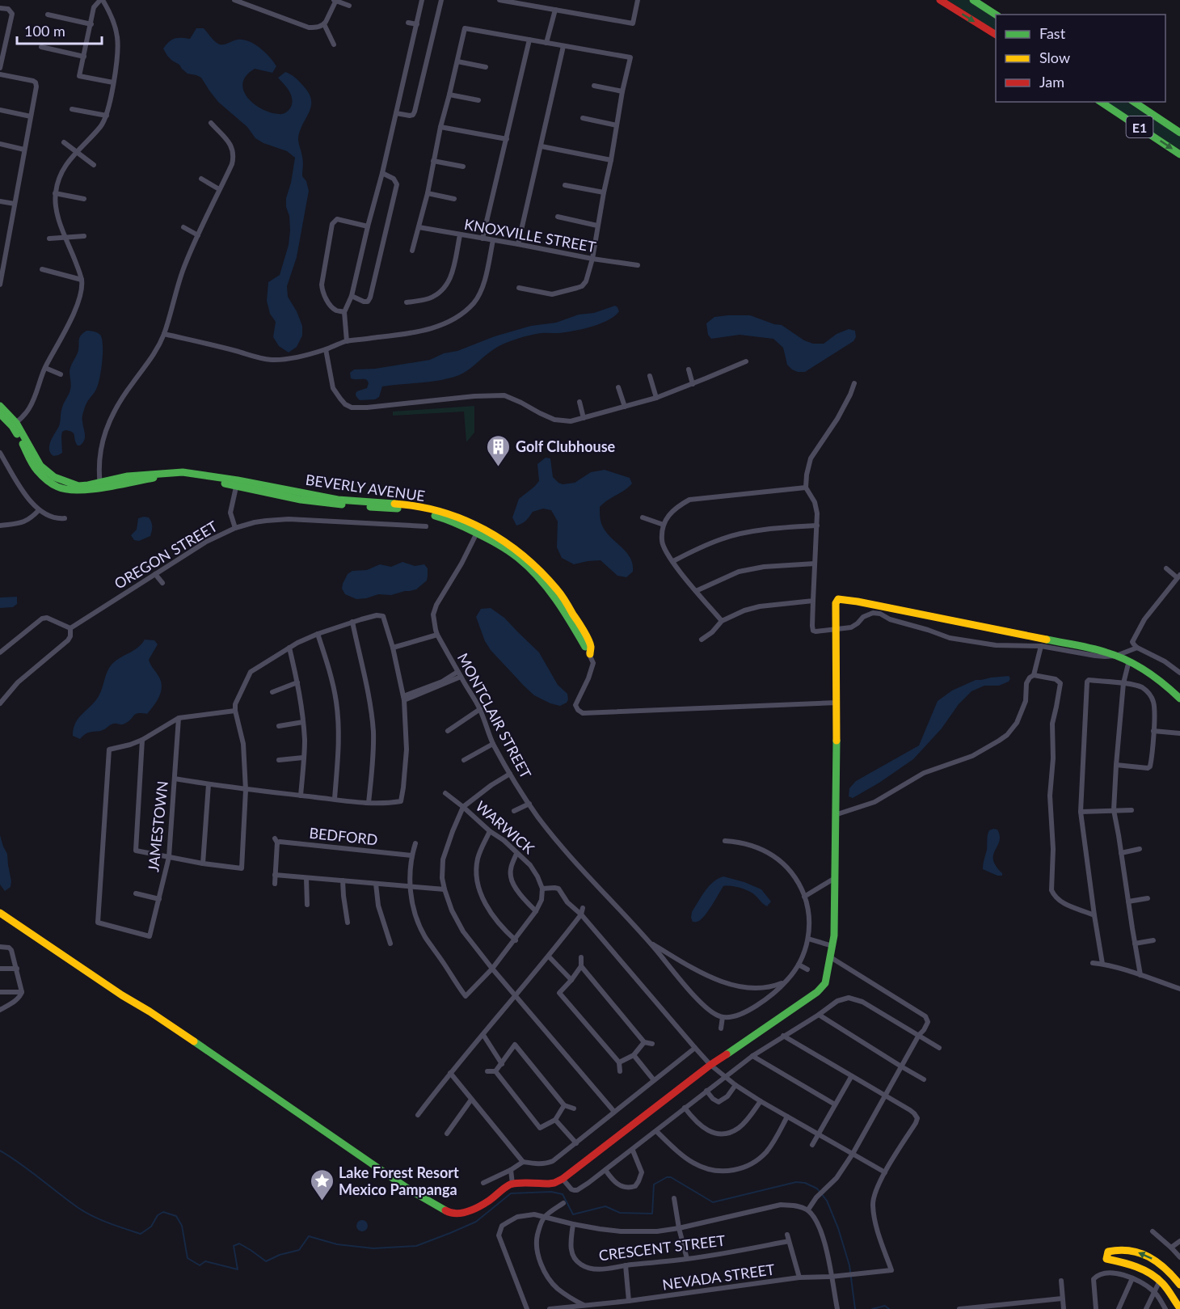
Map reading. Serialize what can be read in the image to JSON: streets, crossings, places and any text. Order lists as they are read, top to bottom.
{
  "streets": {
    "main road": ["E1", "BEVERLY AVENUE"],
    "street": [
      "KNOXVILLE STREET",
      "OREGON STREET",
      "MONTCLAIR STREET",
      "JAMESTOWN",
      "WARWICK",
      "BEDFORD",
      "CRESCENT STREET",
      "NEVADA STREET"
    ]
  },
  "crossings": [
    ["BEVERLY AVENUE", "MONTCLAIR STREET"],
    ["CRESCENT STREET", "NEVADA STREET"]
  ],
  "places": {
    "building": ["Golf Clubhouse"],
    "place": ["Lake Forest Resort Mexico Pampanga"]
  },
  "legend": ["Fast", "Slow", "Jam"],
  "scale_bar": "100 m"
}
